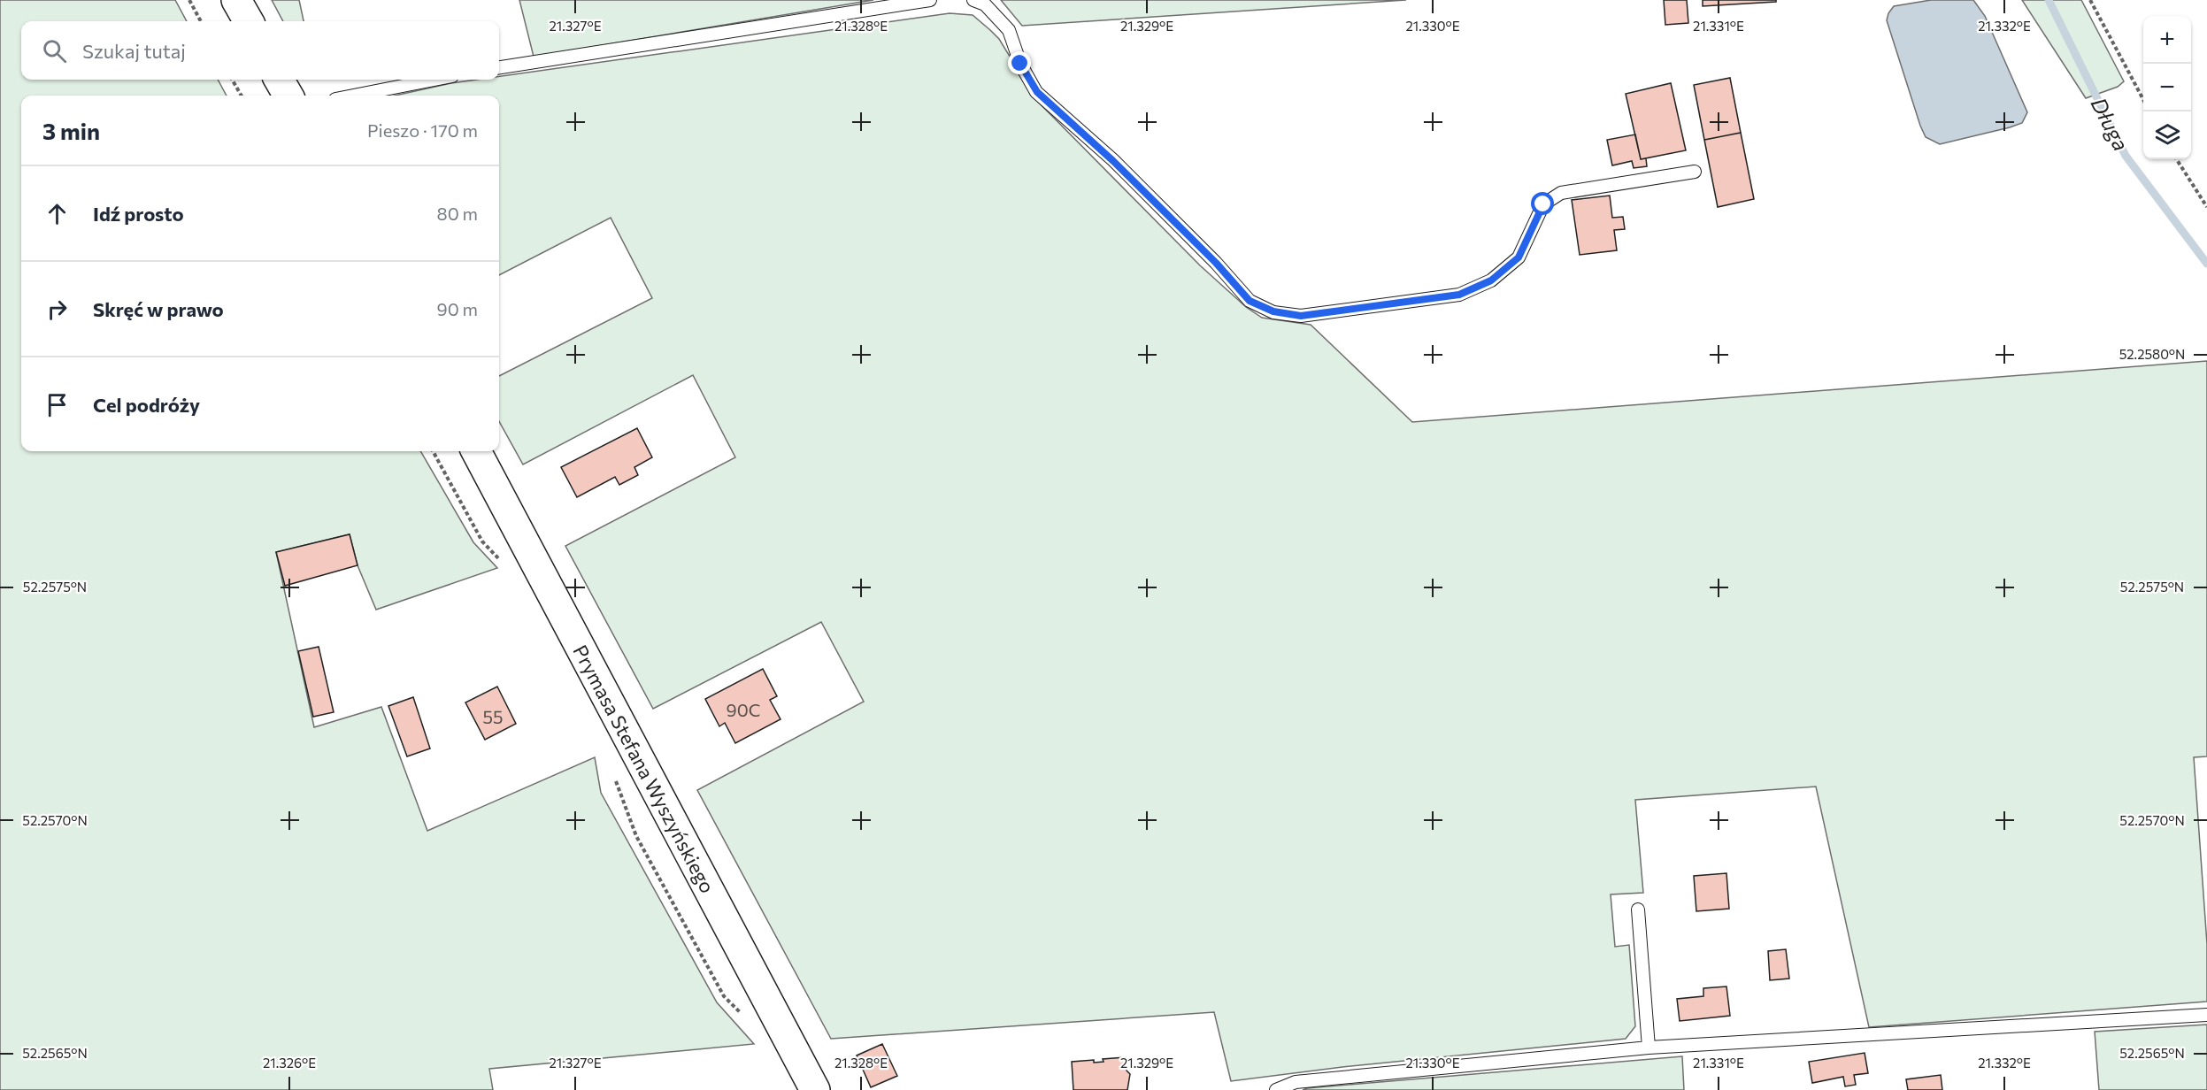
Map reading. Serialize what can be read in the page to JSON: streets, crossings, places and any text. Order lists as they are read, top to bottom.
{
  "streets": {
    "street": ["Prymasa Stefana Wyszyńskiego"]
  },
  "water": ["Długa"],
  "house_numbers": ["90C", "55"],
  "page": {
    "map_buttons": ["+", "−"],
    "search": "Szukaj tutaj",
    "heading": ["3 min", "Pieszo · 170 m"],
    "list": [
      ["Idź prosto", "80 m"],
      ["Skręć w prawo", "90 m"],
      "Cel podróży"
    ]
  },
  "coordinates": [
    "21.327°E",
    "21.328°E",
    "21.329°E",
    "21.330°E",
    "21.331°E",
    "21.332°E",
    "52.2580°N",
    "52.2575°N",
    "52.2570°N",
    "52.2565°N",
    "21.326°E"
  ]
}
